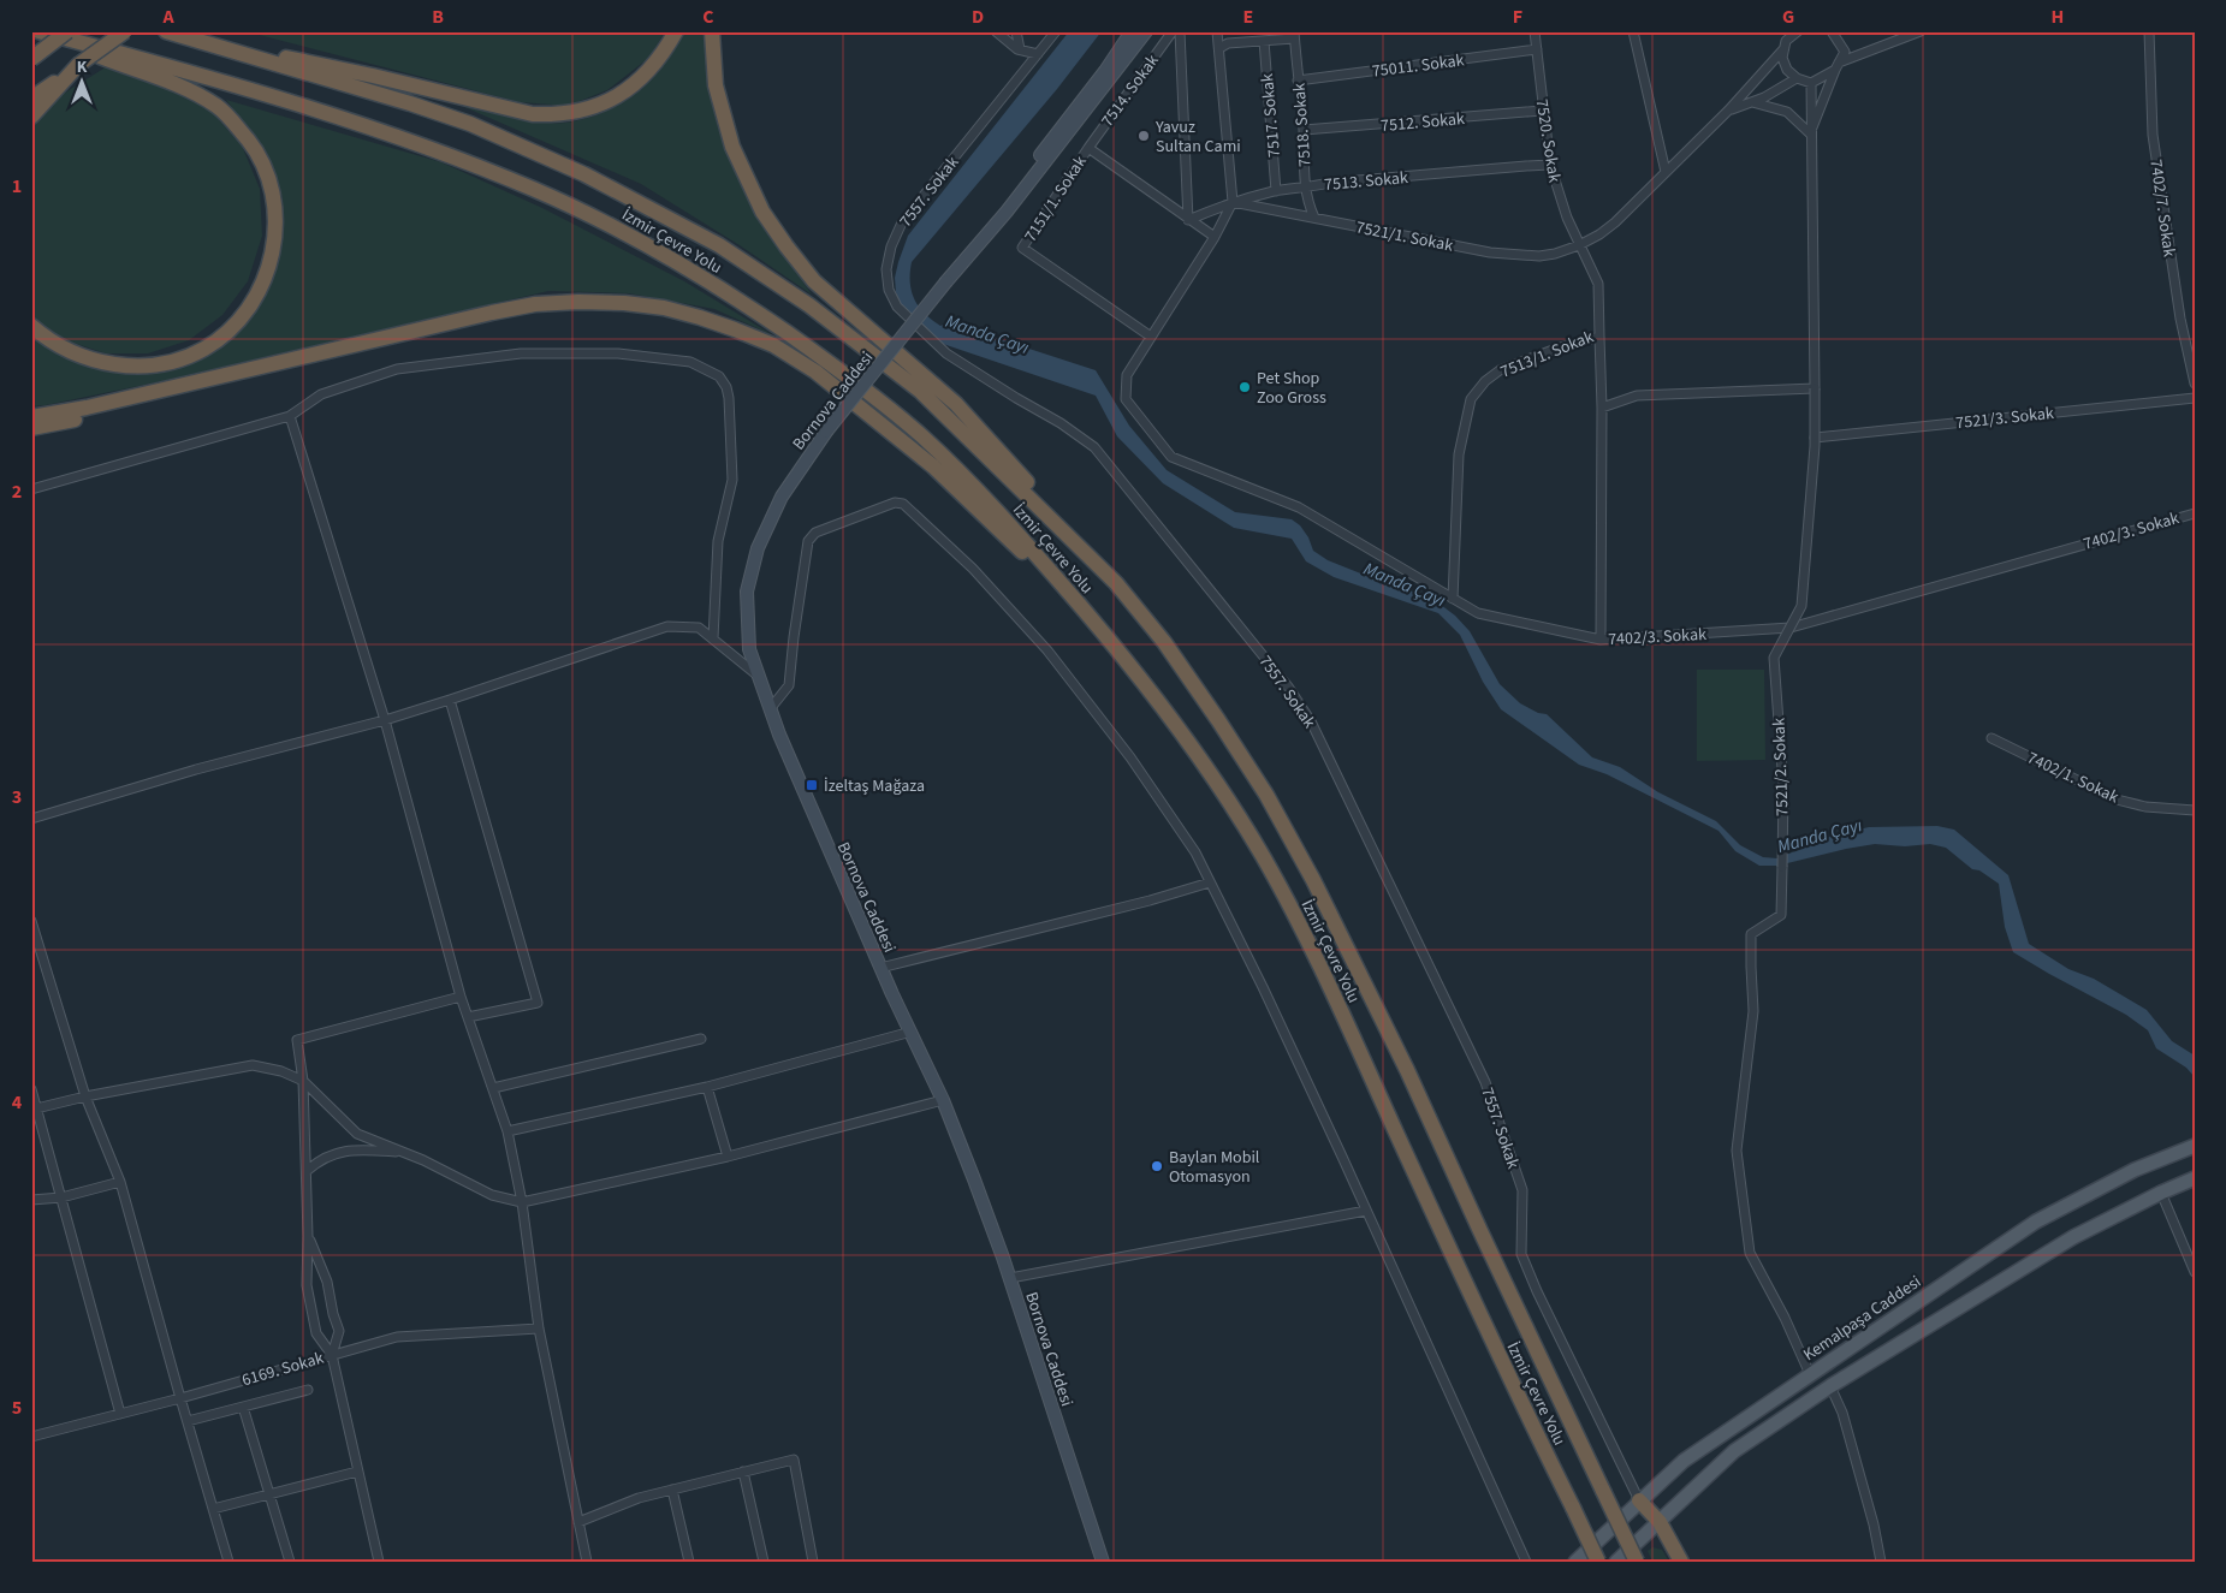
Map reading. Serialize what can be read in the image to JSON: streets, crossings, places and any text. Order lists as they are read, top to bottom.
{
  "streets": {
    "highway": ["İzmir Çevre Yolu"],
    "main road": ["Bornova Caddesi", "Kemalpaşa Caddesi"],
    "street": [
      "75011. Sokak",
      "7514. Sokak",
      "7517. Sokak",
      "7512. Sokak",
      "7518. Sokak",
      "7520. Sokak",
      "7513. Sokak",
      "7557. Sokak",
      "7151/1. Sokak",
      "7402/7. Sokak",
      "7521/1. Sokak",
      "7513/1. Sokak",
      "7521/3. Sokak",
      "7402/3. Sokak",
      "7521/2. Sokak",
      "7402/1. Sokak",
      "6169. Sokak"
    ]
  },
  "crossings": [
    ["75011. Sokak", "7518. Sokak"],
    ["75011. Sokak", "7520. Sokak"],
    ["7514. Sokak", "7151/1. Sokak"],
    ["7517. Sokak", "7513. Sokak"],
    ["7512. Sokak", "7518. Sokak"],
    ["7512. Sokak", "7520. Sokak"],
    ["7518. Sokak", "7513. Sokak"],
    ["7518. Sokak", "7521/1. Sokak"],
    ["7520. Sokak", "7513. Sokak"],
    ["7520. Sokak", "7521/1. Sokak"],
    ["7520. Sokak", "7513/1. Sokak"],
    ["7513. Sokak", "7151/1. Sokak"],
    ["7513. Sokak", "7521/1. Sokak"],
    ["7557. Sokak", "Kemalpaşa Caddesi"],
    ["7151/1. Sokak", "7402/3. Sokak"],
    ["7521/1. Sokak", "7513/1. Sokak"],
    ["7513/1. Sokak", "7402/3. Sokak"],
    ["7521/3. Sokak", "7521/2. Sokak"],
    ["7402/3. Sokak", "7521/2. Sokak"],
    ["7521/2. Sokak", "Kemalpaşa Caddesi"]
  ],
  "water": ["Manda Çayı"],
  "places": {
    "other": ["Yavuz Sultan Cami", "Pet Shop Zoo Gross", "Baylan Mobil Otomasyon"],
    "transit": ["İzeltaş Mağaza"]
  },
  "north": "top",
  "grid": {
    "columns": [
      "A",
      "B",
      "C",
      "D",
      "E",
      "F",
      "G",
      "H"
    ],
    "rows": [
      "1",
      "2",
      "3",
      "4",
      "5"
    ]
  }
}
